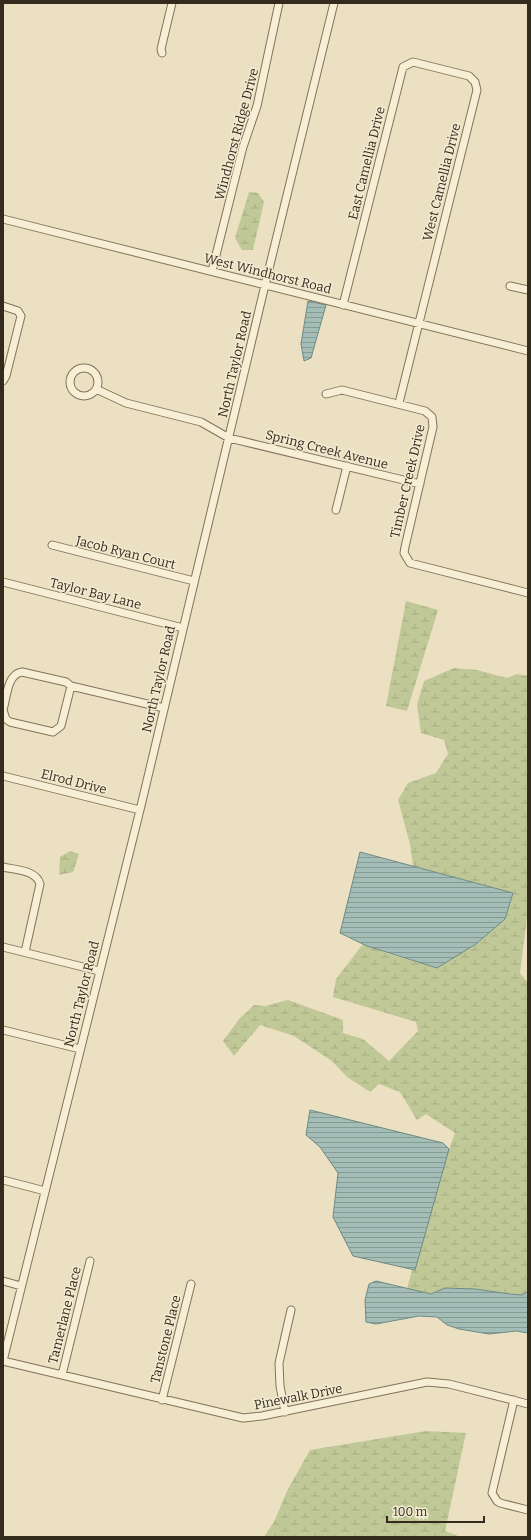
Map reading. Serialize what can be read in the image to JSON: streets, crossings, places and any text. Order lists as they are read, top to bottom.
{
  "streets": {
    "street": [
      "Windhorst Ridge Drive",
      "East Camellia Drive",
      "West Camellia Drive",
      "West Windhorst Road",
      "North Taylor Road",
      "Spring Creek Avenue",
      "Timber Creek Drive",
      "Jacob Ryan Court",
      "Taylor Bay Lane",
      "Elrod Drive",
      "Tamerlane Place",
      "Tanstone Place",
      "Pinewalk Drive"
    ]
  },
  "crossings": [
    ["Windhorst Ridge Drive", "West Windhorst Road"],
    ["East Camellia Drive", "West Camellia Drive"],
    ["East Camellia Drive", "West Windhorst Road"],
    ["West Camellia Drive", "West Windhorst Road"],
    ["West Camellia Drive", "Timber Creek Drive"],
    ["West Windhorst Road", "North Taylor Road"],
    ["North Taylor Road", "Spring Creek Avenue"],
    ["North Taylor Road", "Jacob Ryan Court"],
    ["North Taylor Road", "Taylor Bay Lane"],
    ["North Taylor Road", "Elrod Drive"],
    ["North Taylor Road", "Pinewalk Drive"],
    ["Spring Creek Avenue", "Timber Creek Drive"],
    ["Tamerlane Place", "Pinewalk Drive"],
    ["Tanstone Place", "Pinewalk Drive"]
  ],
  "scale_bar": "100 m"
}
